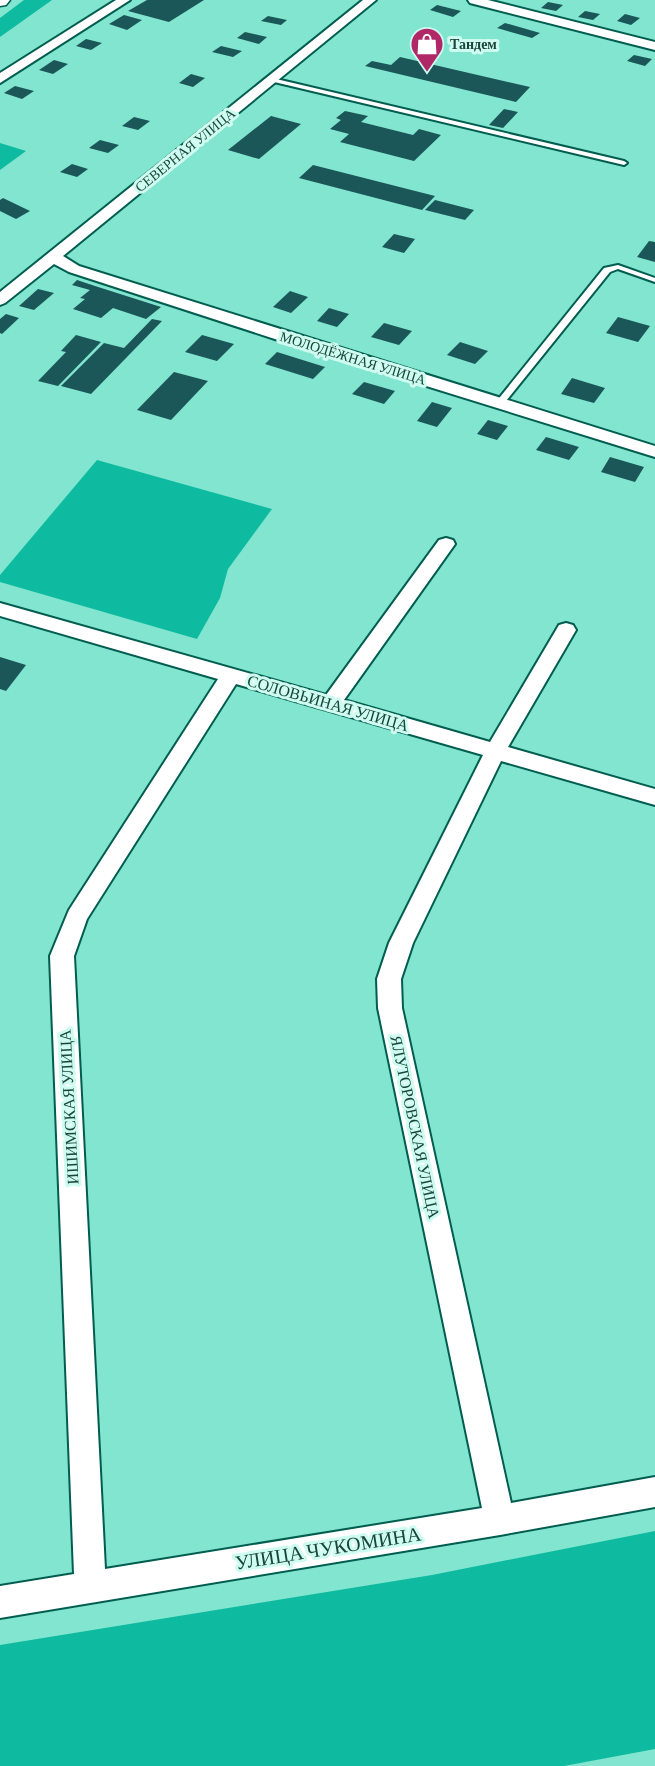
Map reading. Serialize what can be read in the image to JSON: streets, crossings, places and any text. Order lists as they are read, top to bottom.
{
  "streets": {
    "street": [
      "СЕВЕРНАЯ УЛИЦА",
      "МОЛОДЁЖНАЯ УЛИЦА",
      "СОЛОВЬИНАЯ УЛИЦА",
      "ИШИМСКАЯ УЛИЦА",
      "ЯЛУТОРОВСКАЯ УЛИЦА",
      "УЛИЦА ЧУКОМИНА"
    ]
  },
  "crossings": [
    ["СЕВЕРНАЯ УЛИЦА", "МОЛОДЁЖНАЯ УЛИЦА"],
    ["СОЛОВЬИНАЯ УЛИЦА", "ИШИМСКАЯ УЛИЦА"],
    ["СОЛОВЬИНАЯ УЛИЦА", "ЯЛУТОРОВСКАЯ УЛИЦА"],
    ["ИШИМСКАЯ УЛИЦА", "УЛИЦА ЧУКОМИНА"],
    ["ЯЛУТОРОВСКАЯ УЛИЦА", "УЛИЦА ЧУКОМИНА"]
  ],
  "places": {
    "shop": ["Тандем"]
  }
}
